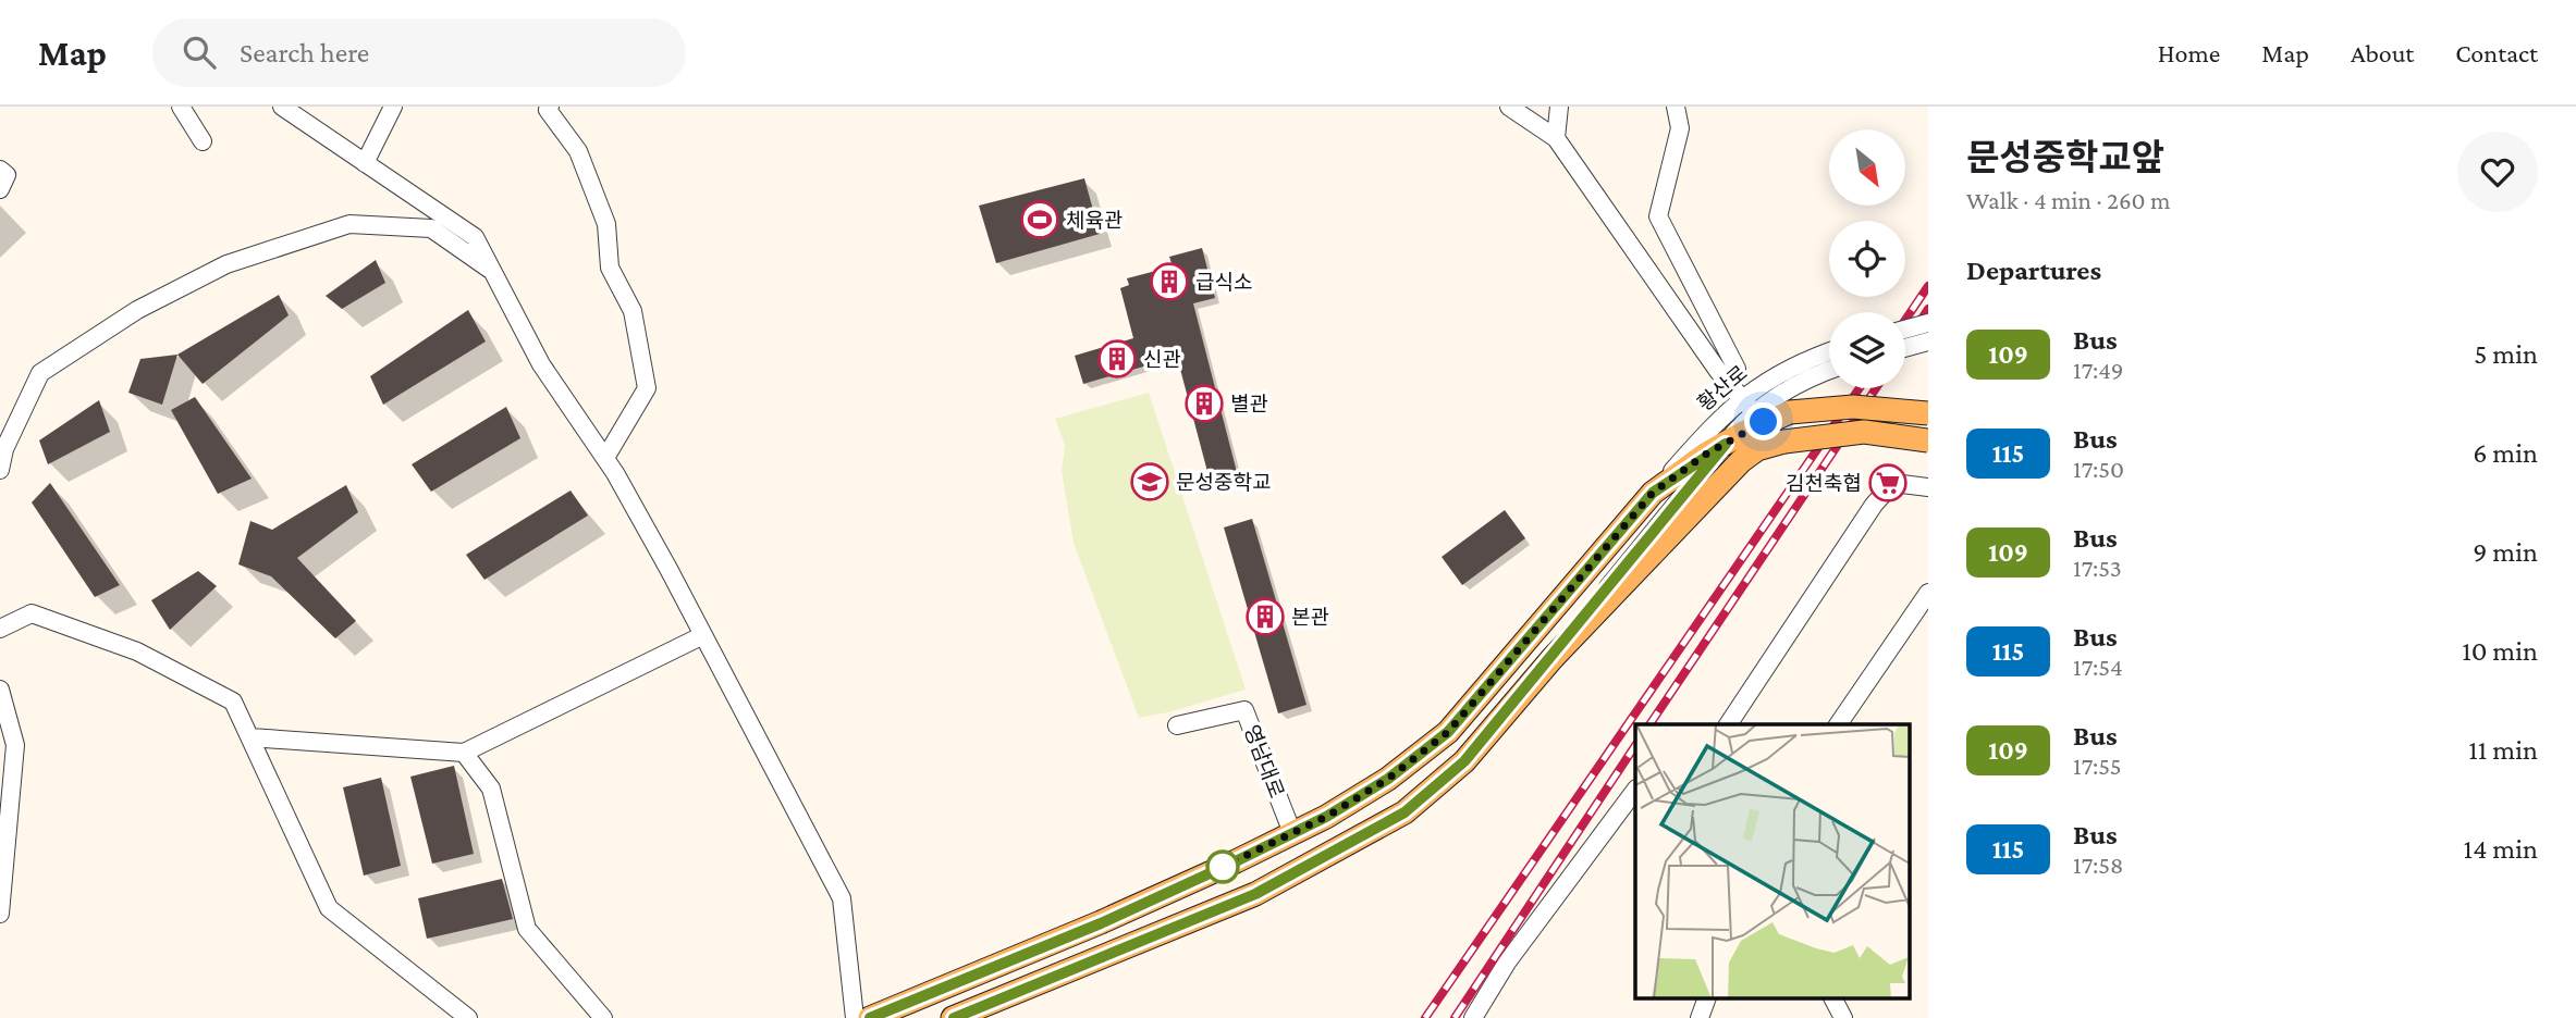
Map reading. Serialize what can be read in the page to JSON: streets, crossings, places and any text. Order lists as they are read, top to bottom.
{
  "streets": {
    "street": ["황산로", "영남대로"]
  },
  "places": {
    "sports": ["체육관"],
    "building": [
      "급식소",
      "신관",
      "별관",
      "본관"
    ],
    "school or university": ["문성중학교"],
    "supermarket": ["김천축협"]
  },
  "lines": ["bus line 109"],
  "north": "bottom right",
  "page": {
    "header": "Map",
    "search": "Search here",
    "nav": [
      "Home",
      "Map",
      "About",
      "Contact"
    ],
    "heading": [
      ["문성중학교앞", "Walk · 4 min · 260 m"],
      "Departures"
    ],
    "list": [
      {
        "mark": "109",
        "name": "Bus",
        "note": "17:49",
        "value": "5 min"
      },
      {
        "mark": "115",
        "name": "Bus",
        "note": "17:50",
        "value": "6 min"
      },
      {
        "mark": "109",
        "name": "Bus",
        "note": "17:53",
        "value": "9 min"
      },
      {
        "mark": "115",
        "name": "Bus",
        "note": "17:54",
        "value": "10 min"
      },
      {
        "mark": "109",
        "name": "Bus",
        "note": "17:55",
        "value": "11 min"
      },
      {
        "mark": "115",
        "name": "Bus",
        "note": "17:58",
        "value": "14 min"
      }
    ]
  }
}
